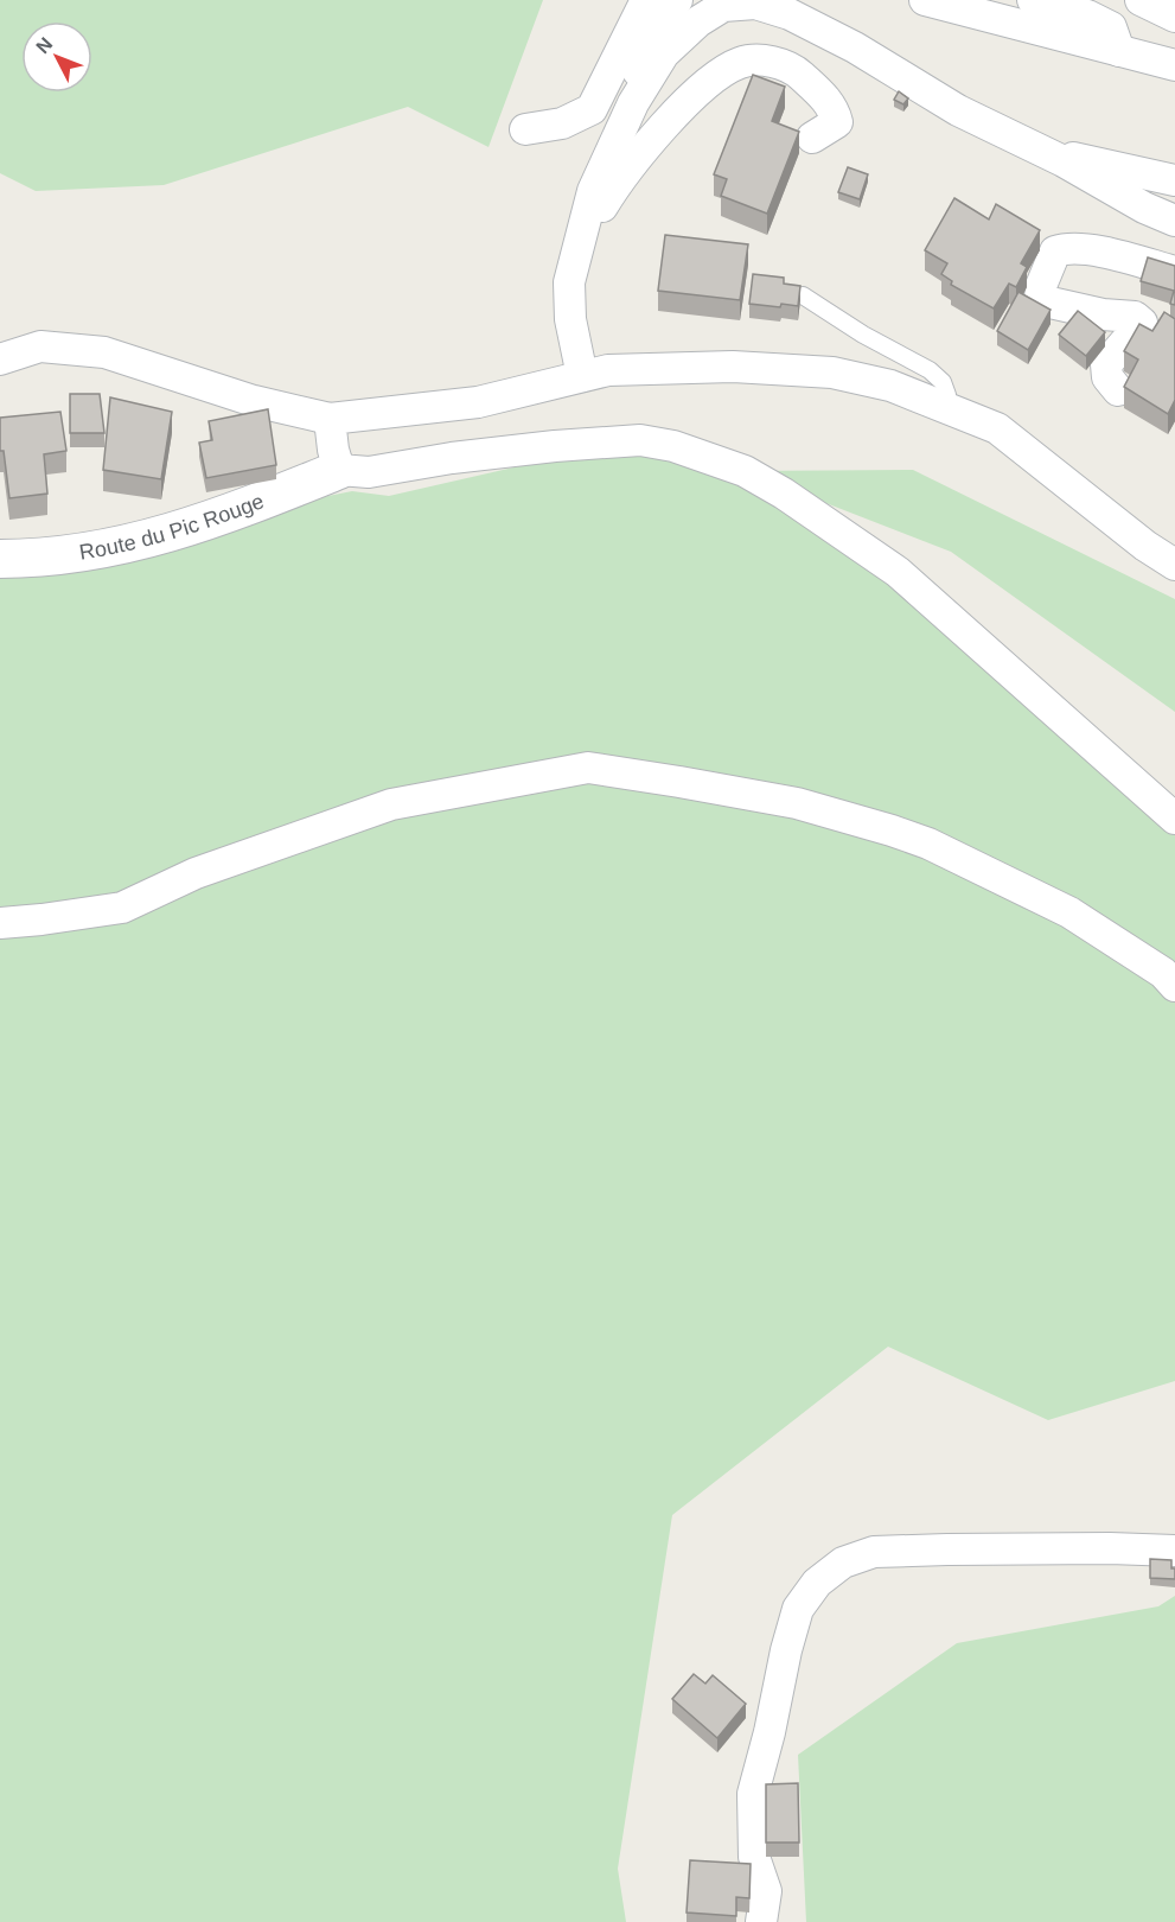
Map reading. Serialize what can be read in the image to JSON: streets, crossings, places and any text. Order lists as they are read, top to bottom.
{
  "streets": {
    "street": ["Route du Pic Rouge"]
  },
  "north": "top left"
}
